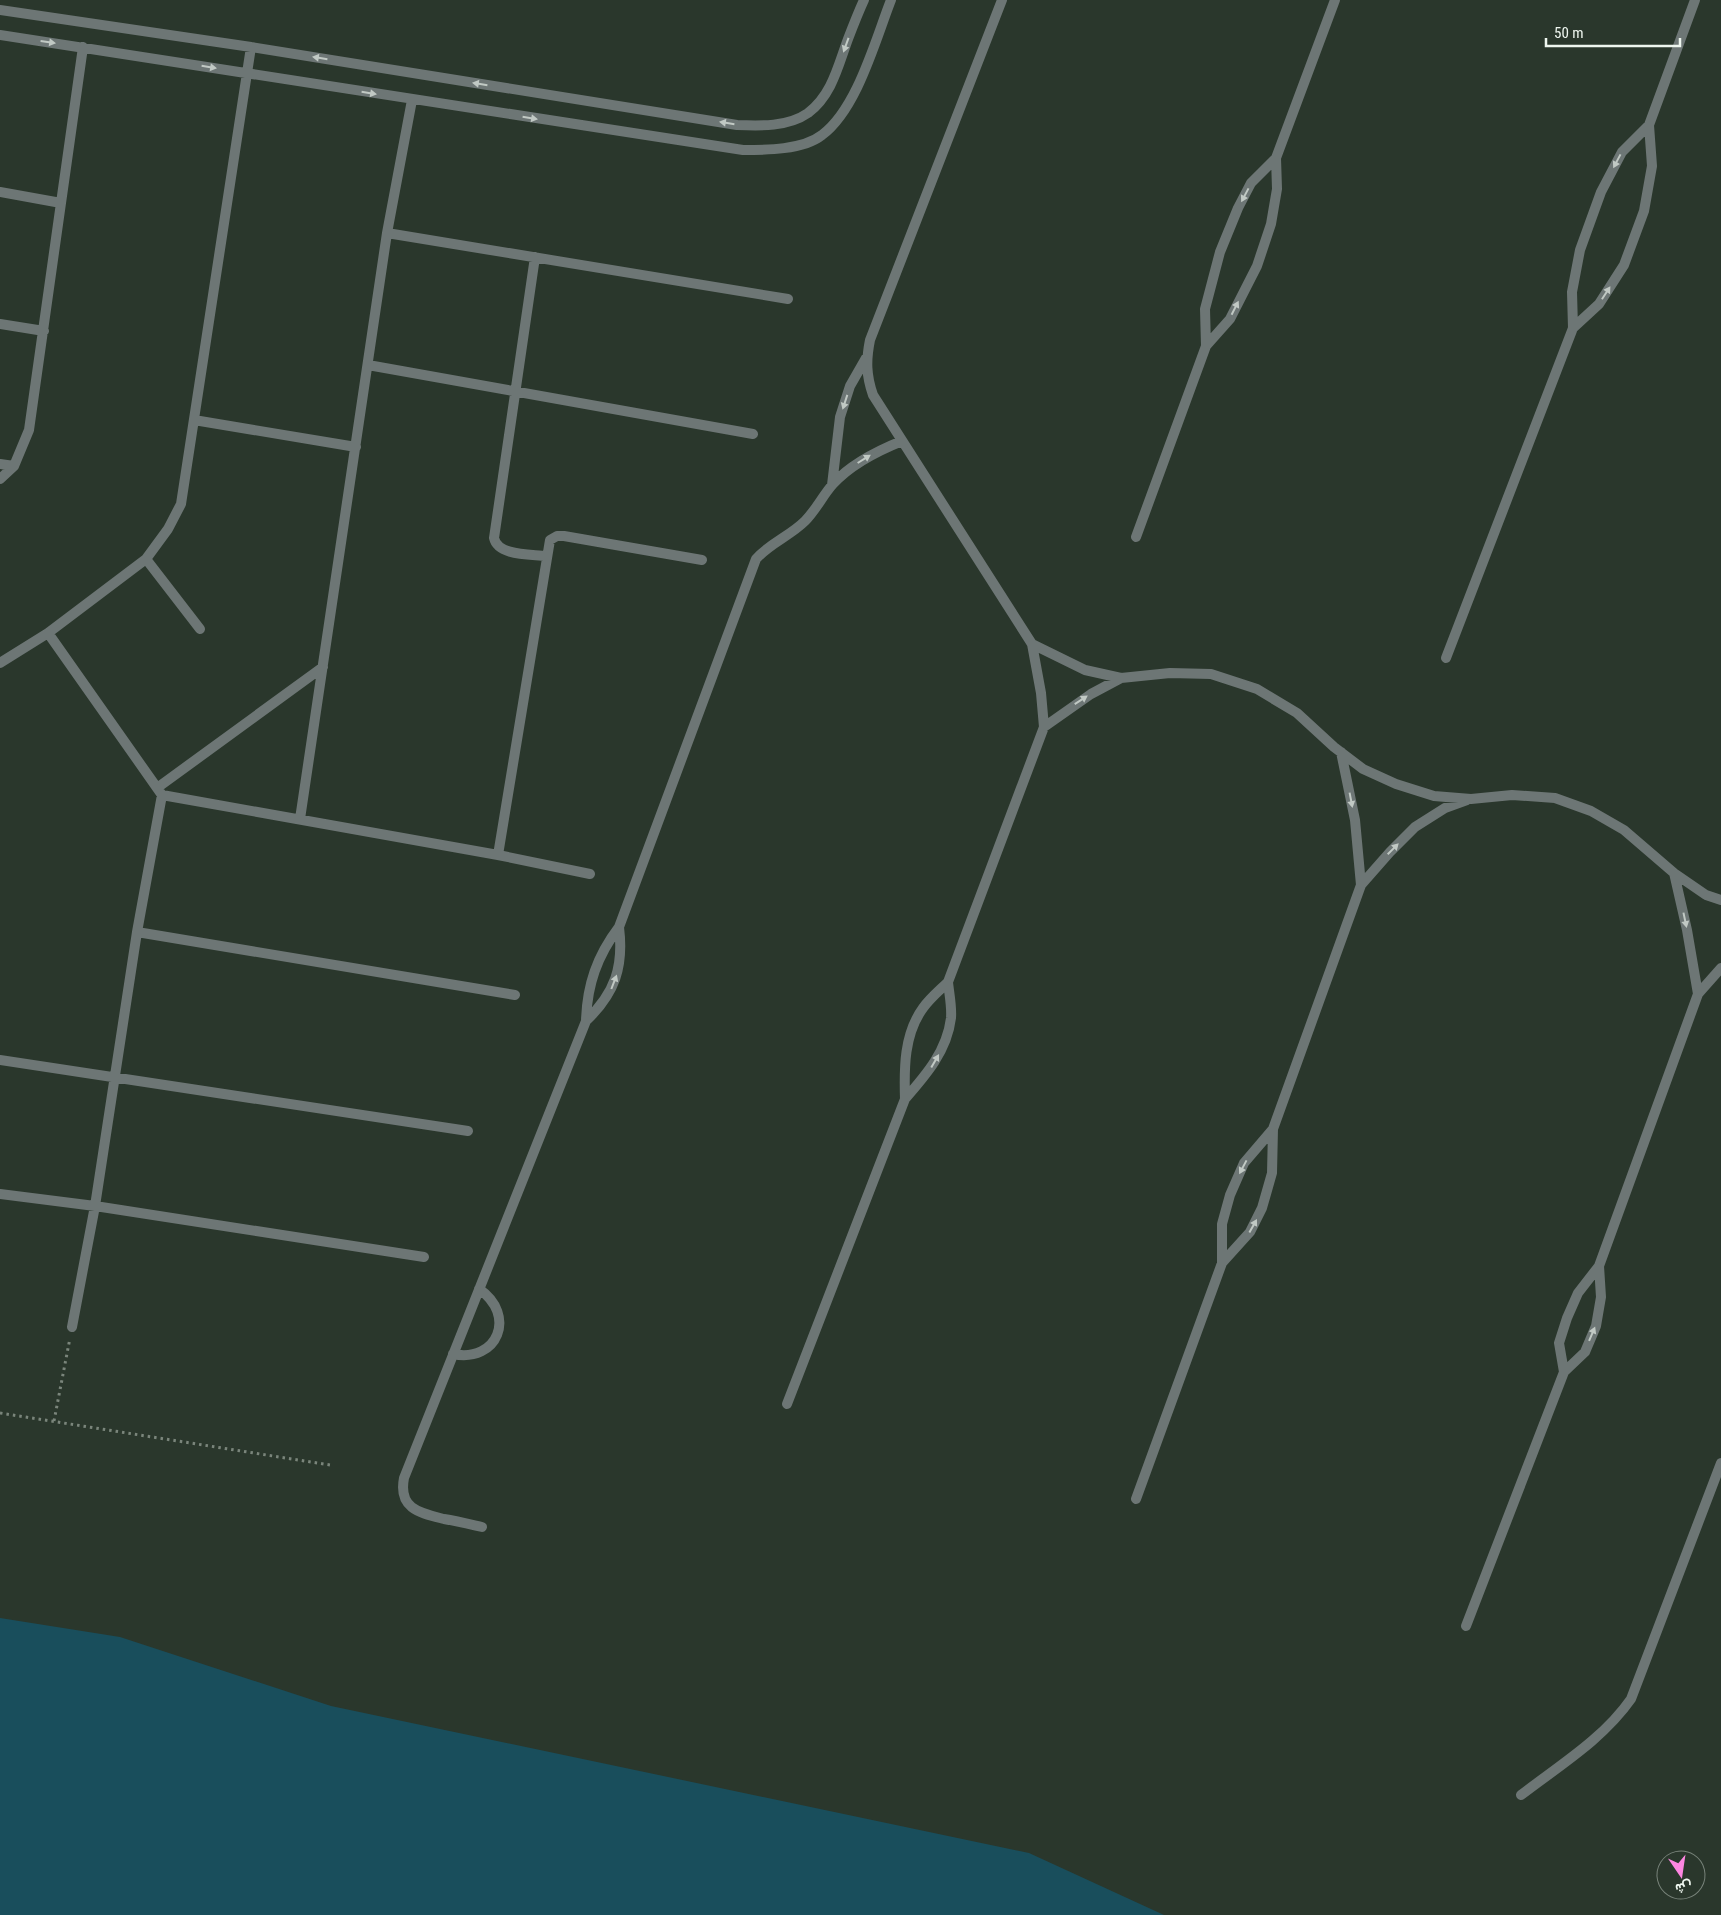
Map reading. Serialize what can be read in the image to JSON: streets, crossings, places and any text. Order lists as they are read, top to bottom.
{
  "scale_bar": "50 m",
  "north": "bottom"
}
